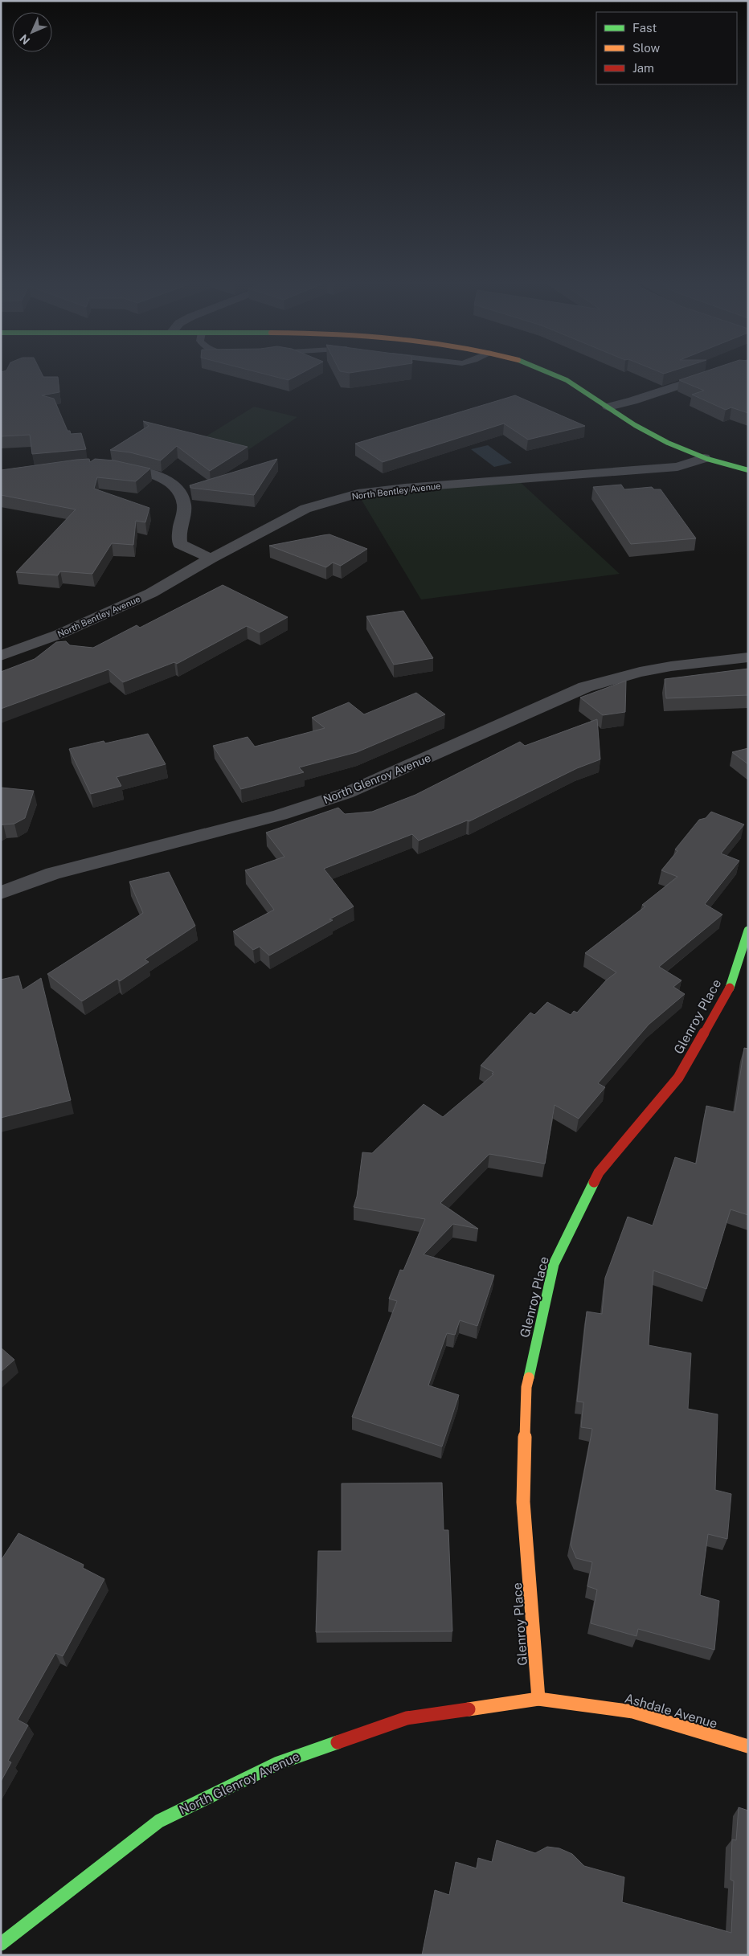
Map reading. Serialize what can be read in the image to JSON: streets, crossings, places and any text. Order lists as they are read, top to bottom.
{
  "streets": {
    "main road": ["North Glenroy Avenue", "Glenroy Place", "Ashdale Avenue"],
    "street": ["North Bentley Avenue"]
  },
  "crossings": [
    ["North Glenroy Avenue", "Glenroy Place"],
    ["North Glenroy Avenue", "Ashdale Avenue"],
    ["Glenroy Place", "Ashdale Avenue"]
  ],
  "legend": ["Fast", "Slow", "Jam"],
  "north": "bottom left"
}
